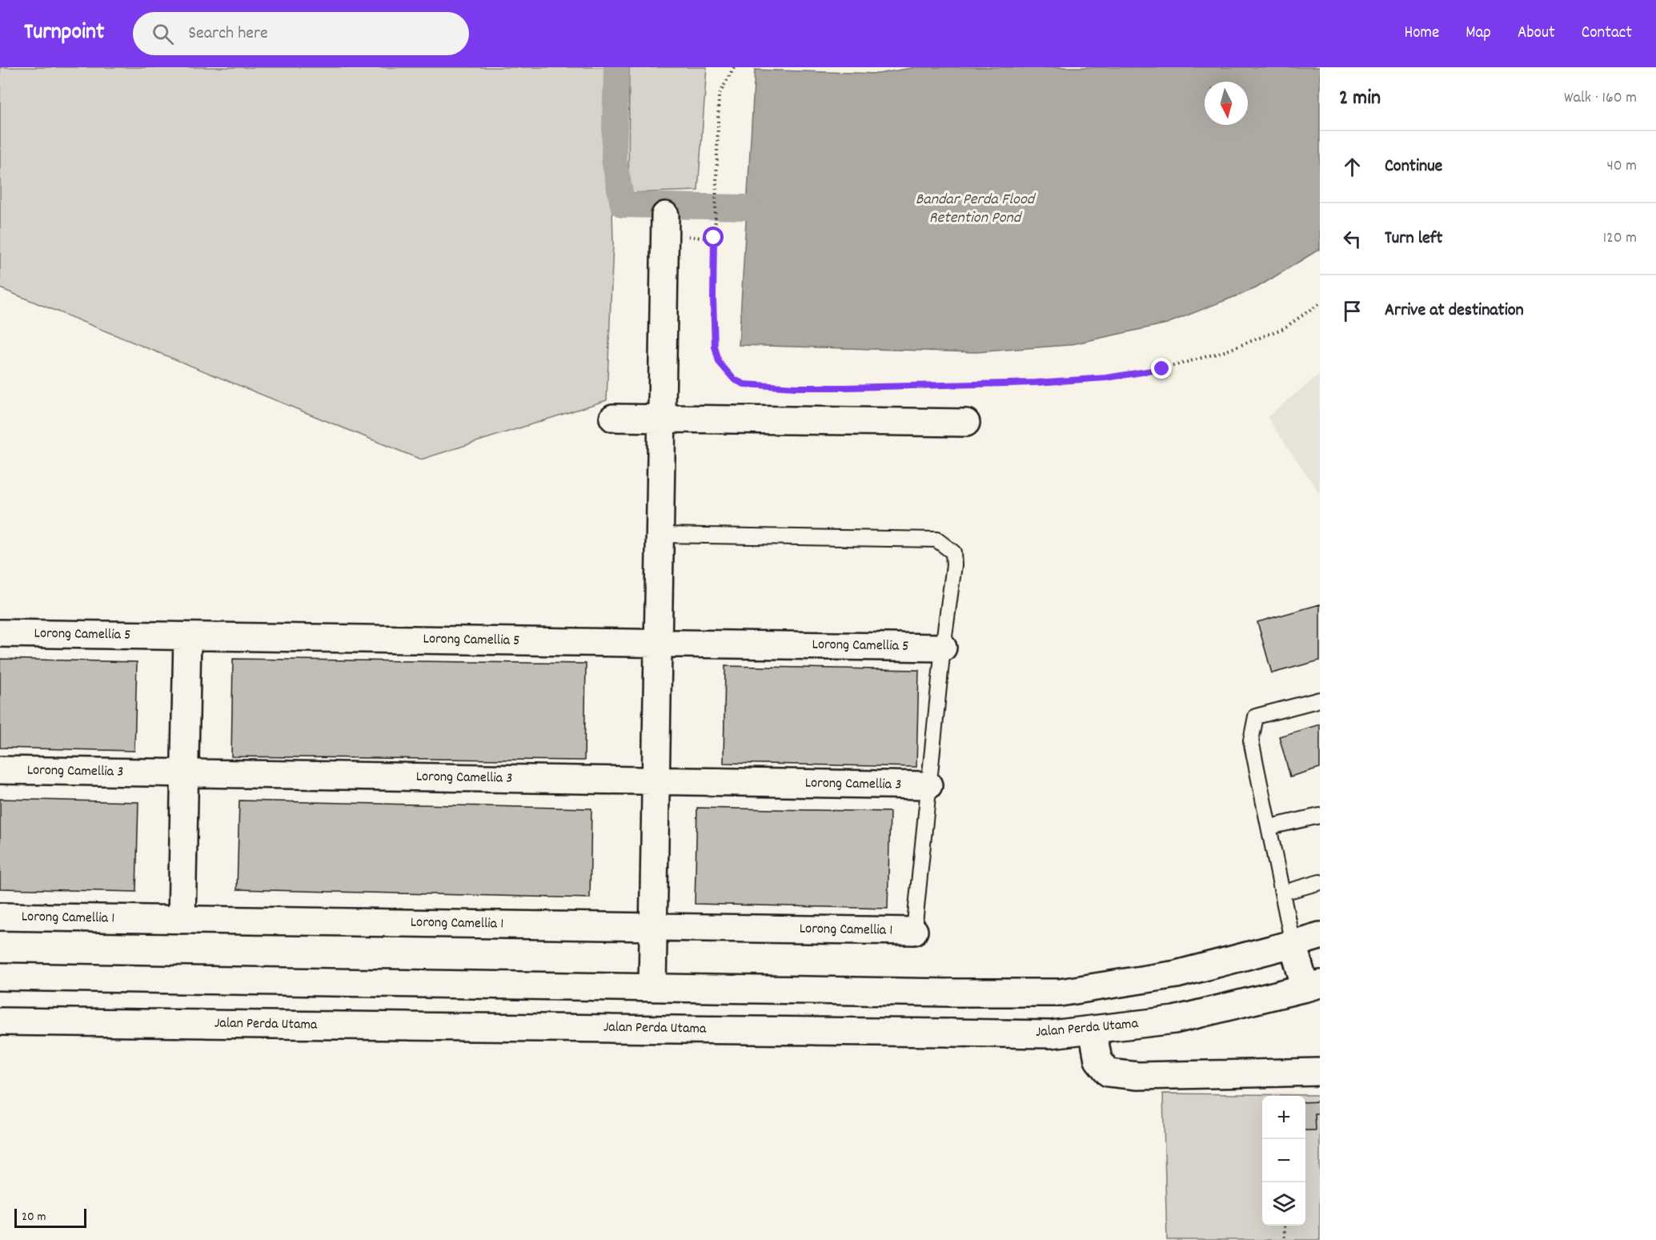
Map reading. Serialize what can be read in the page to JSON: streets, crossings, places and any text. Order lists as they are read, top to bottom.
{
  "streets": {
    "street": [
      "Lorong Camellia 5",
      "Lorong Camellia 3",
      "Lorong Camellia 1",
      "Jalan Perda Utama"
    ]
  },
  "water": ["Bandar Perda Flood Retention Pond"],
  "scale_bar": "20 m",
  "north": "bottom",
  "page": {
    "header": "Turnpoint",
    "search": "Search here",
    "nav": [
      "Home",
      "Map",
      "About",
      "Contact"
    ],
    "heading": ["2 min", "Walk · 160 m"],
    "list": [
      ["Continue", "40 m"],
      ["Turn left", "120 m"],
      "Arrive at destination"
    ],
    "map_buttons": ["+", "−"],
    "scale": "20 m"
  }
}
